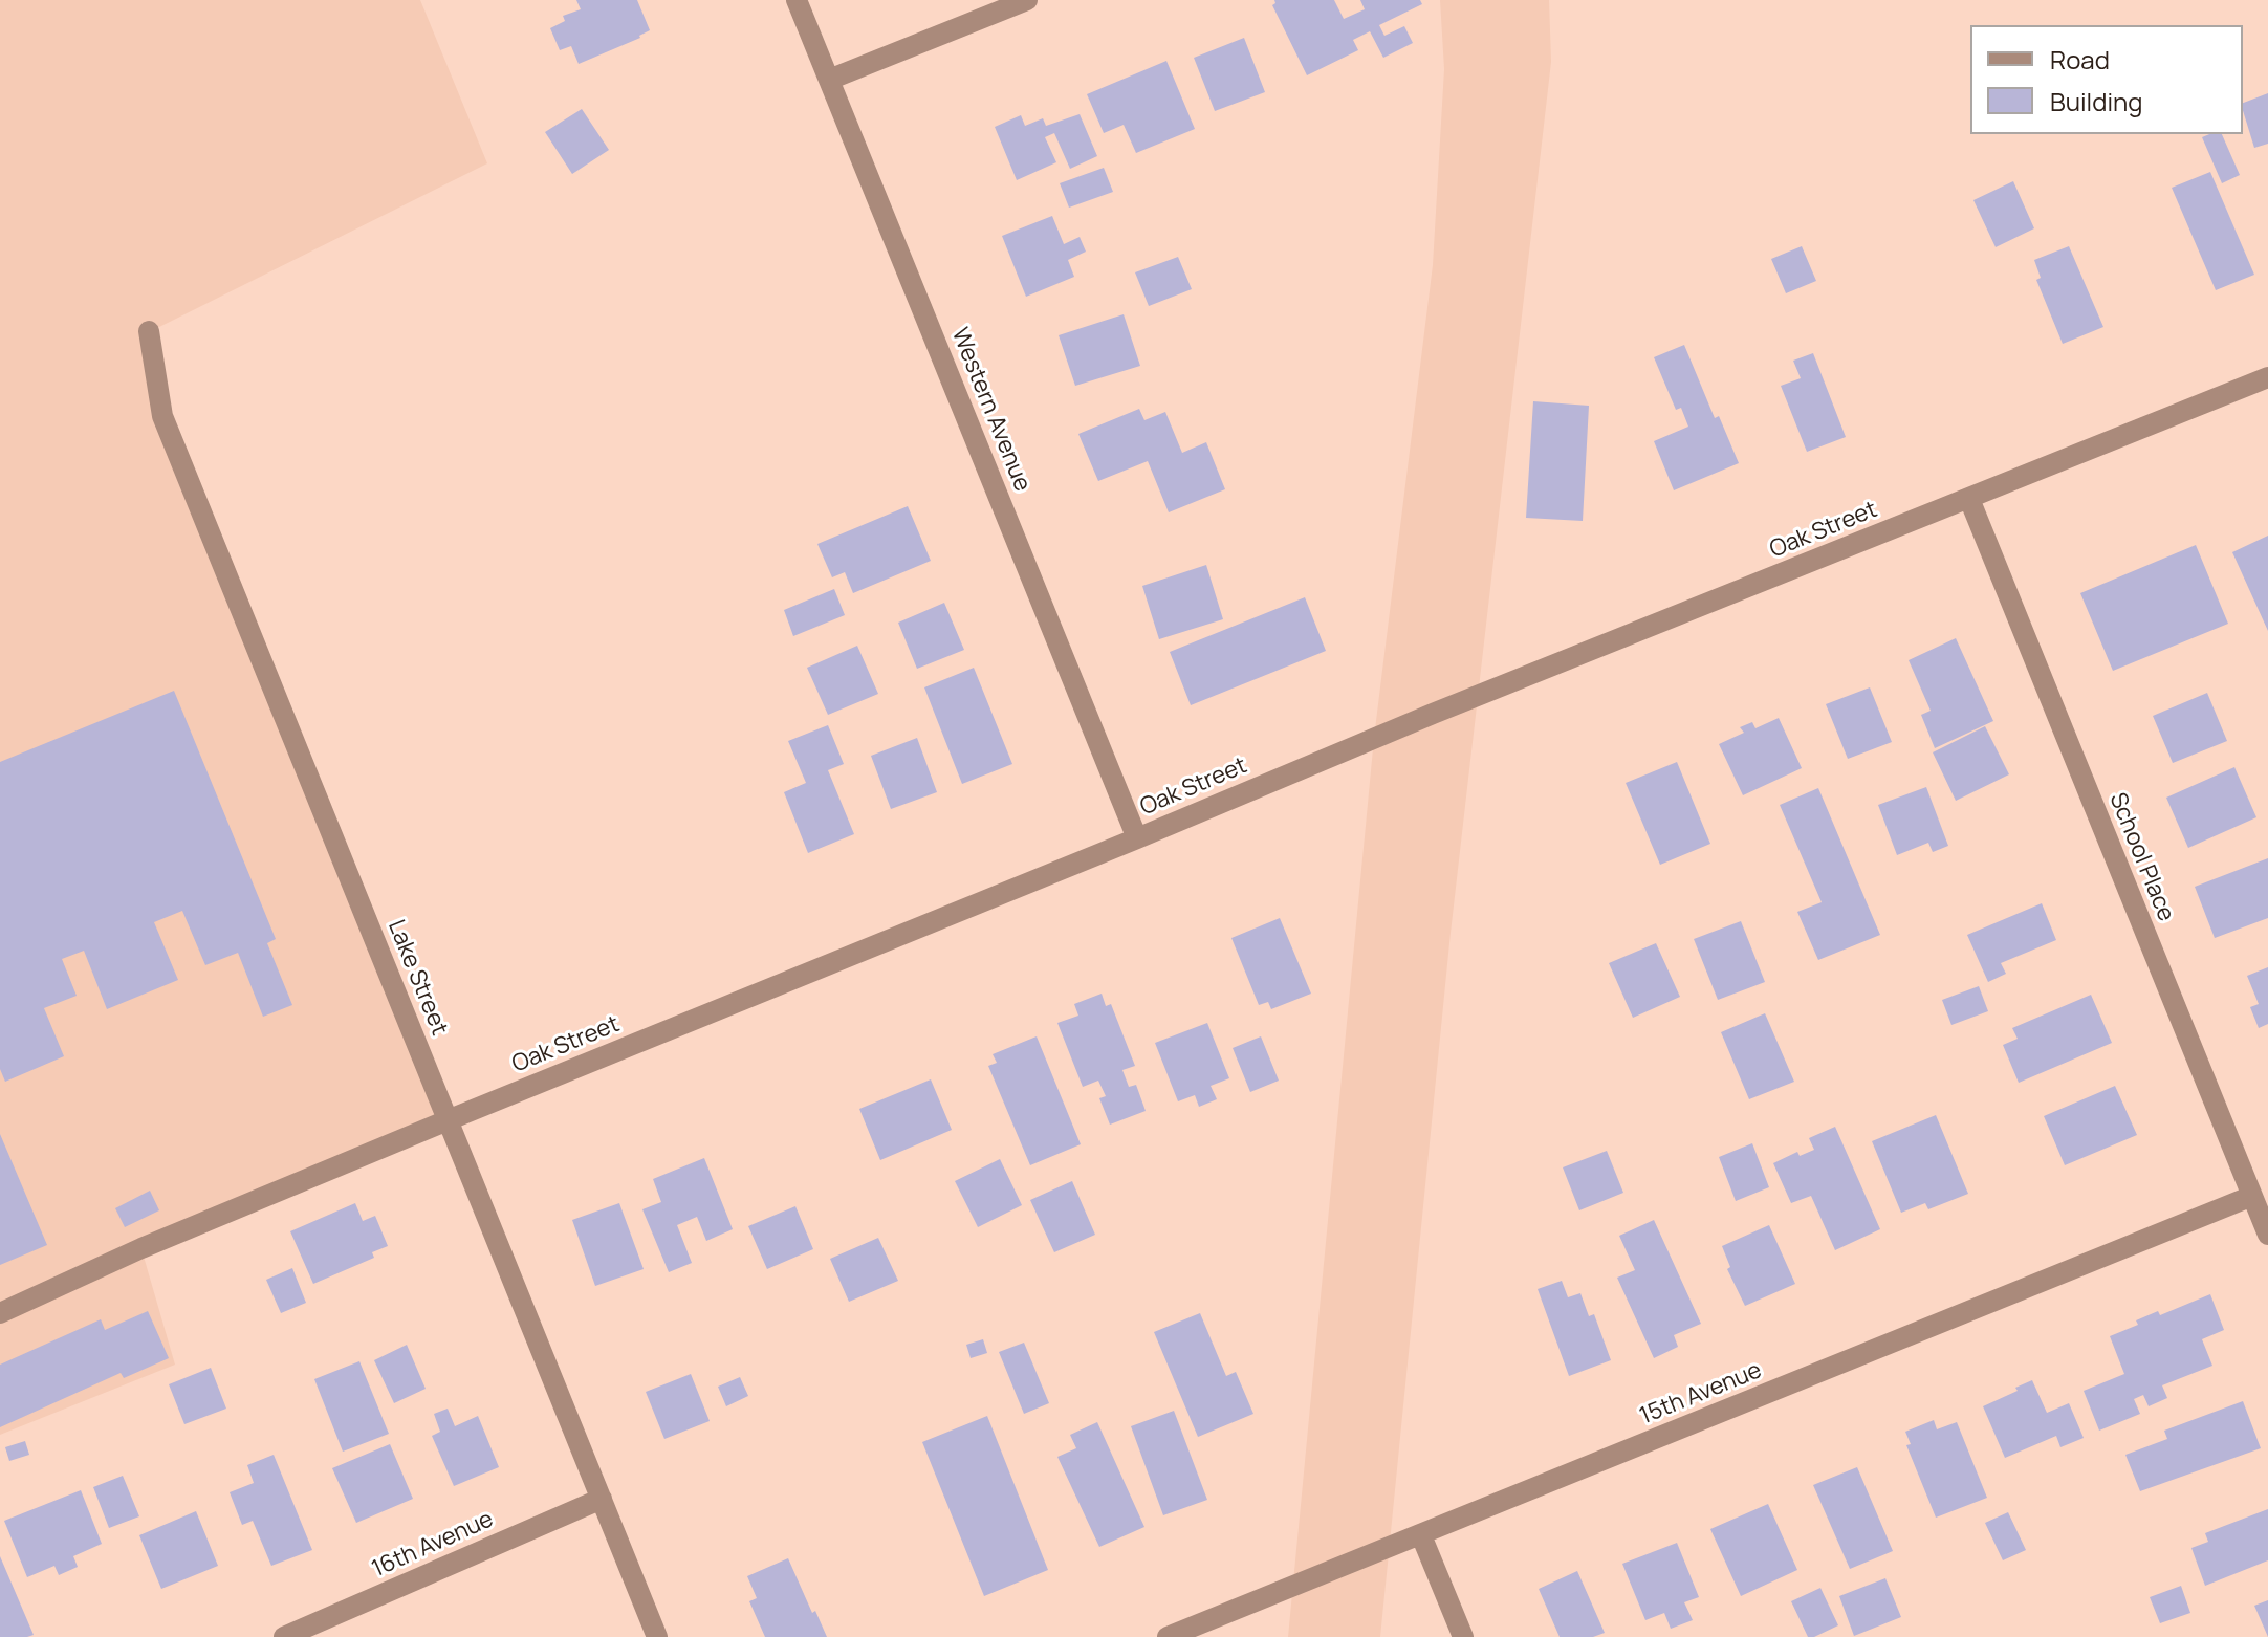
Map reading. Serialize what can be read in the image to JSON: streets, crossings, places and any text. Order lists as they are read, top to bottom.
{
  "streets": {
    "street": [
      "Western Avenue",
      "Oak Street",
      "School Place",
      "Lake Street",
      "15th Avenue",
      "16th Avenue"
    ]
  },
  "crossings": [
    ["Western Avenue", "Oak Street"],
    ["Oak Street", "School Place"],
    ["Oak Street", "Lake Street"],
    ["School Place", "15th Avenue"],
    ["Lake Street", "16th Avenue"]
  ],
  "legend": ["Road", "Building"]
}
